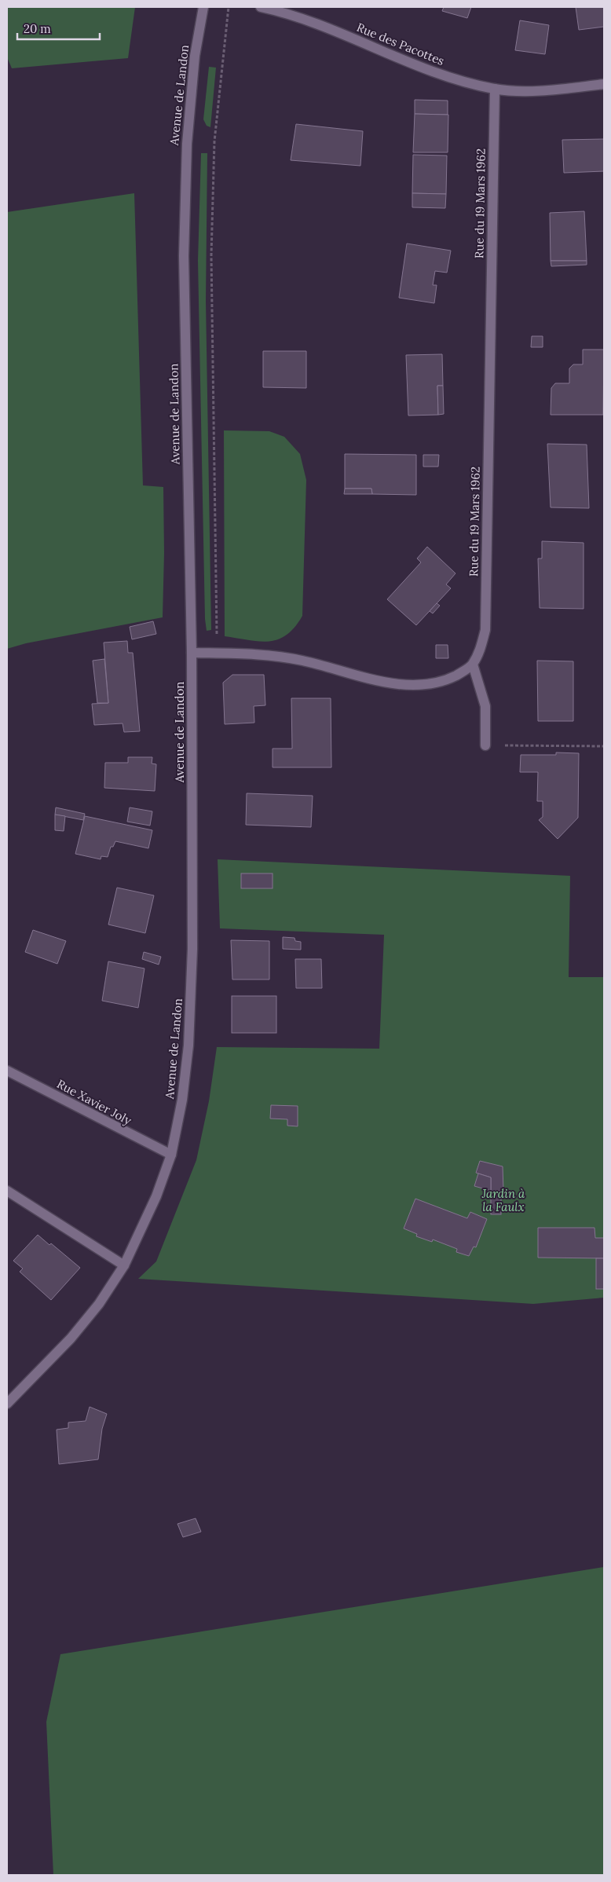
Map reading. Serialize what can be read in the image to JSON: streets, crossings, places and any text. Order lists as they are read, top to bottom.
{
  "streets": {
    "street": [
      "Rue des Pacottes",
      "Avenue de Landon",
      "Rue du 19 Mars 1962",
      "Rue Xavier Joly"
    ]
  },
  "crossings": [
    ["Rue des Pacottes", "Rue du 19 Mars 1962"],
    ["Avenue de Landon", "Rue Xavier Joly"]
  ],
  "parks": ["Jardin à la Faulx"],
  "scale_bar": "20 m"
}
